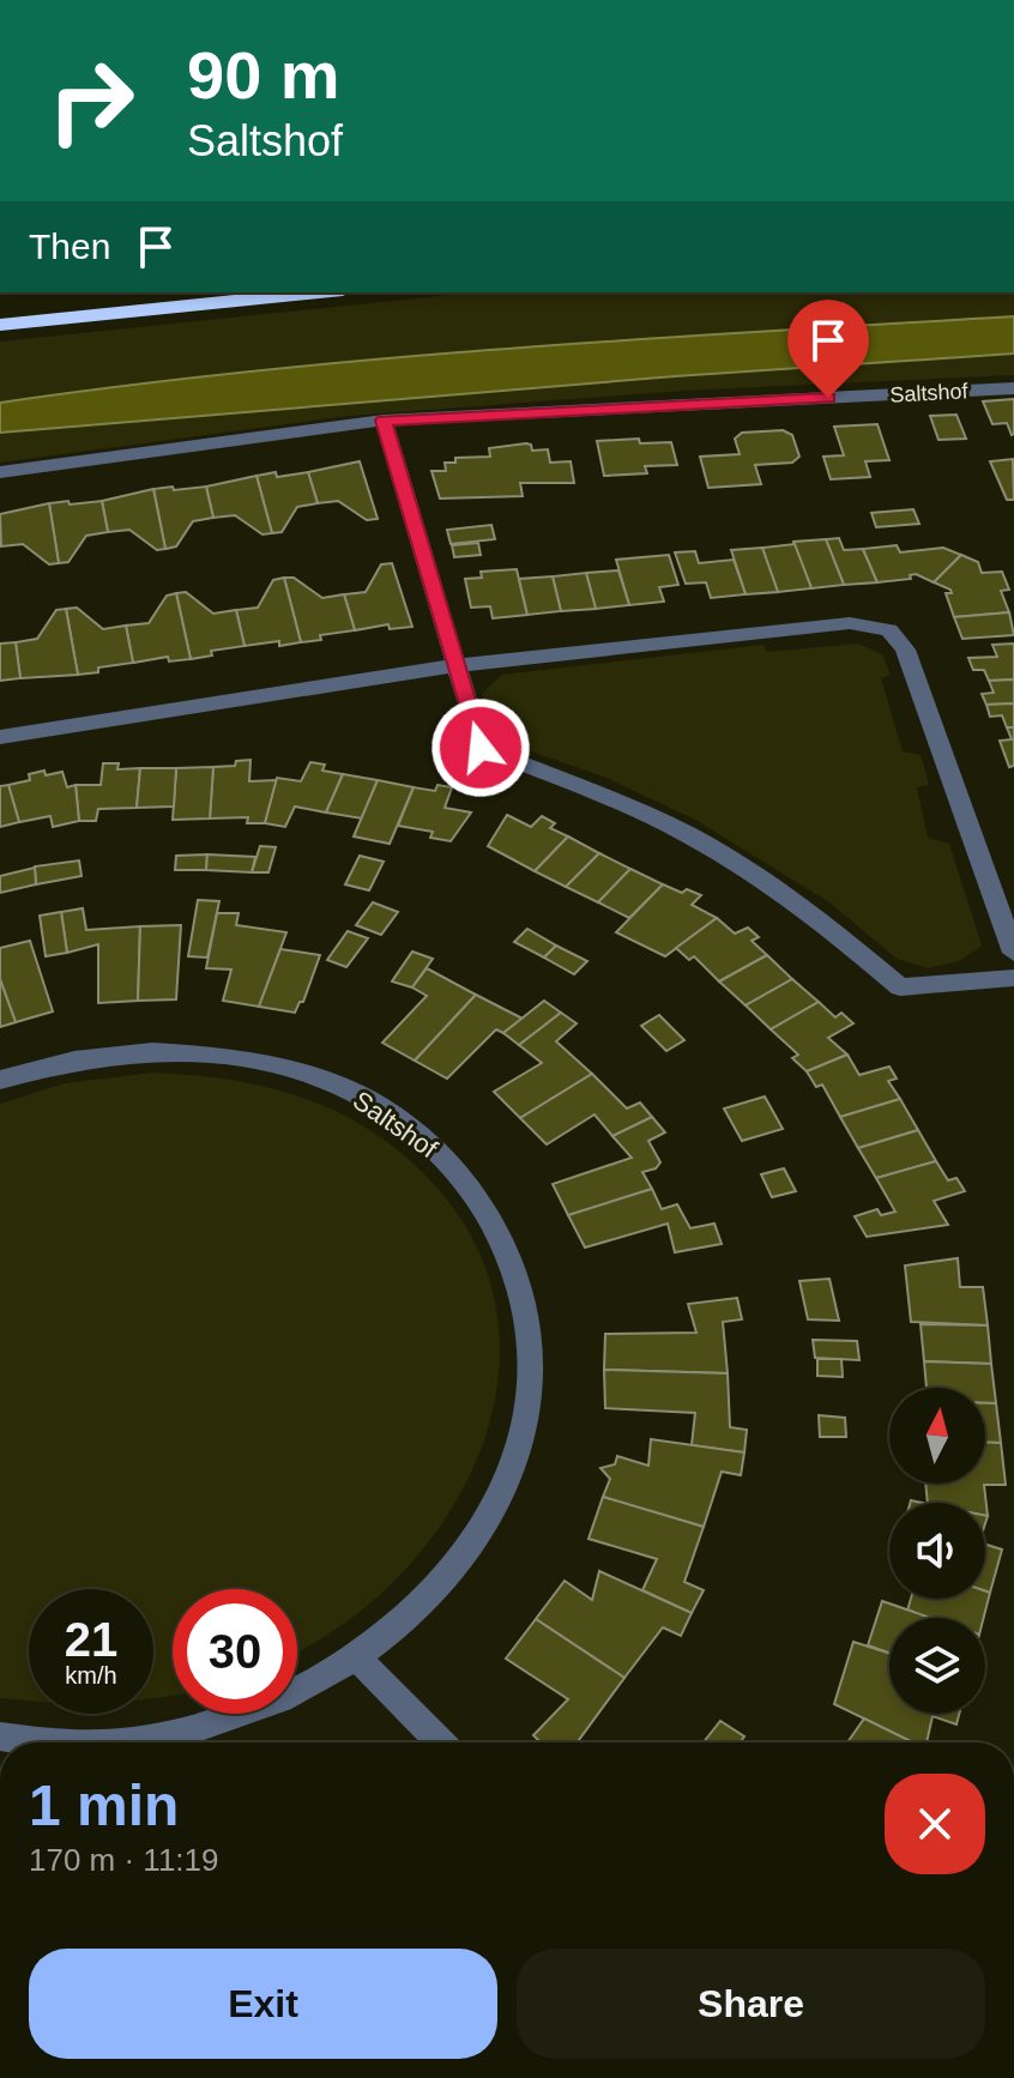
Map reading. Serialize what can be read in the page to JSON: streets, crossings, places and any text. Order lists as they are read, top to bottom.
{
  "streets": {
    "street": ["Saltshof"]
  },
  "north": "top",
  "page": {
    "turn": ["90 m", "Saltshof"],
    "then": "Then",
    "speed": "21 km/h",
    "limit": "30",
    "heading": ["1 min", "170 m · 11:19"],
    "buttons": ["Exit", "Share"]
  }
}
